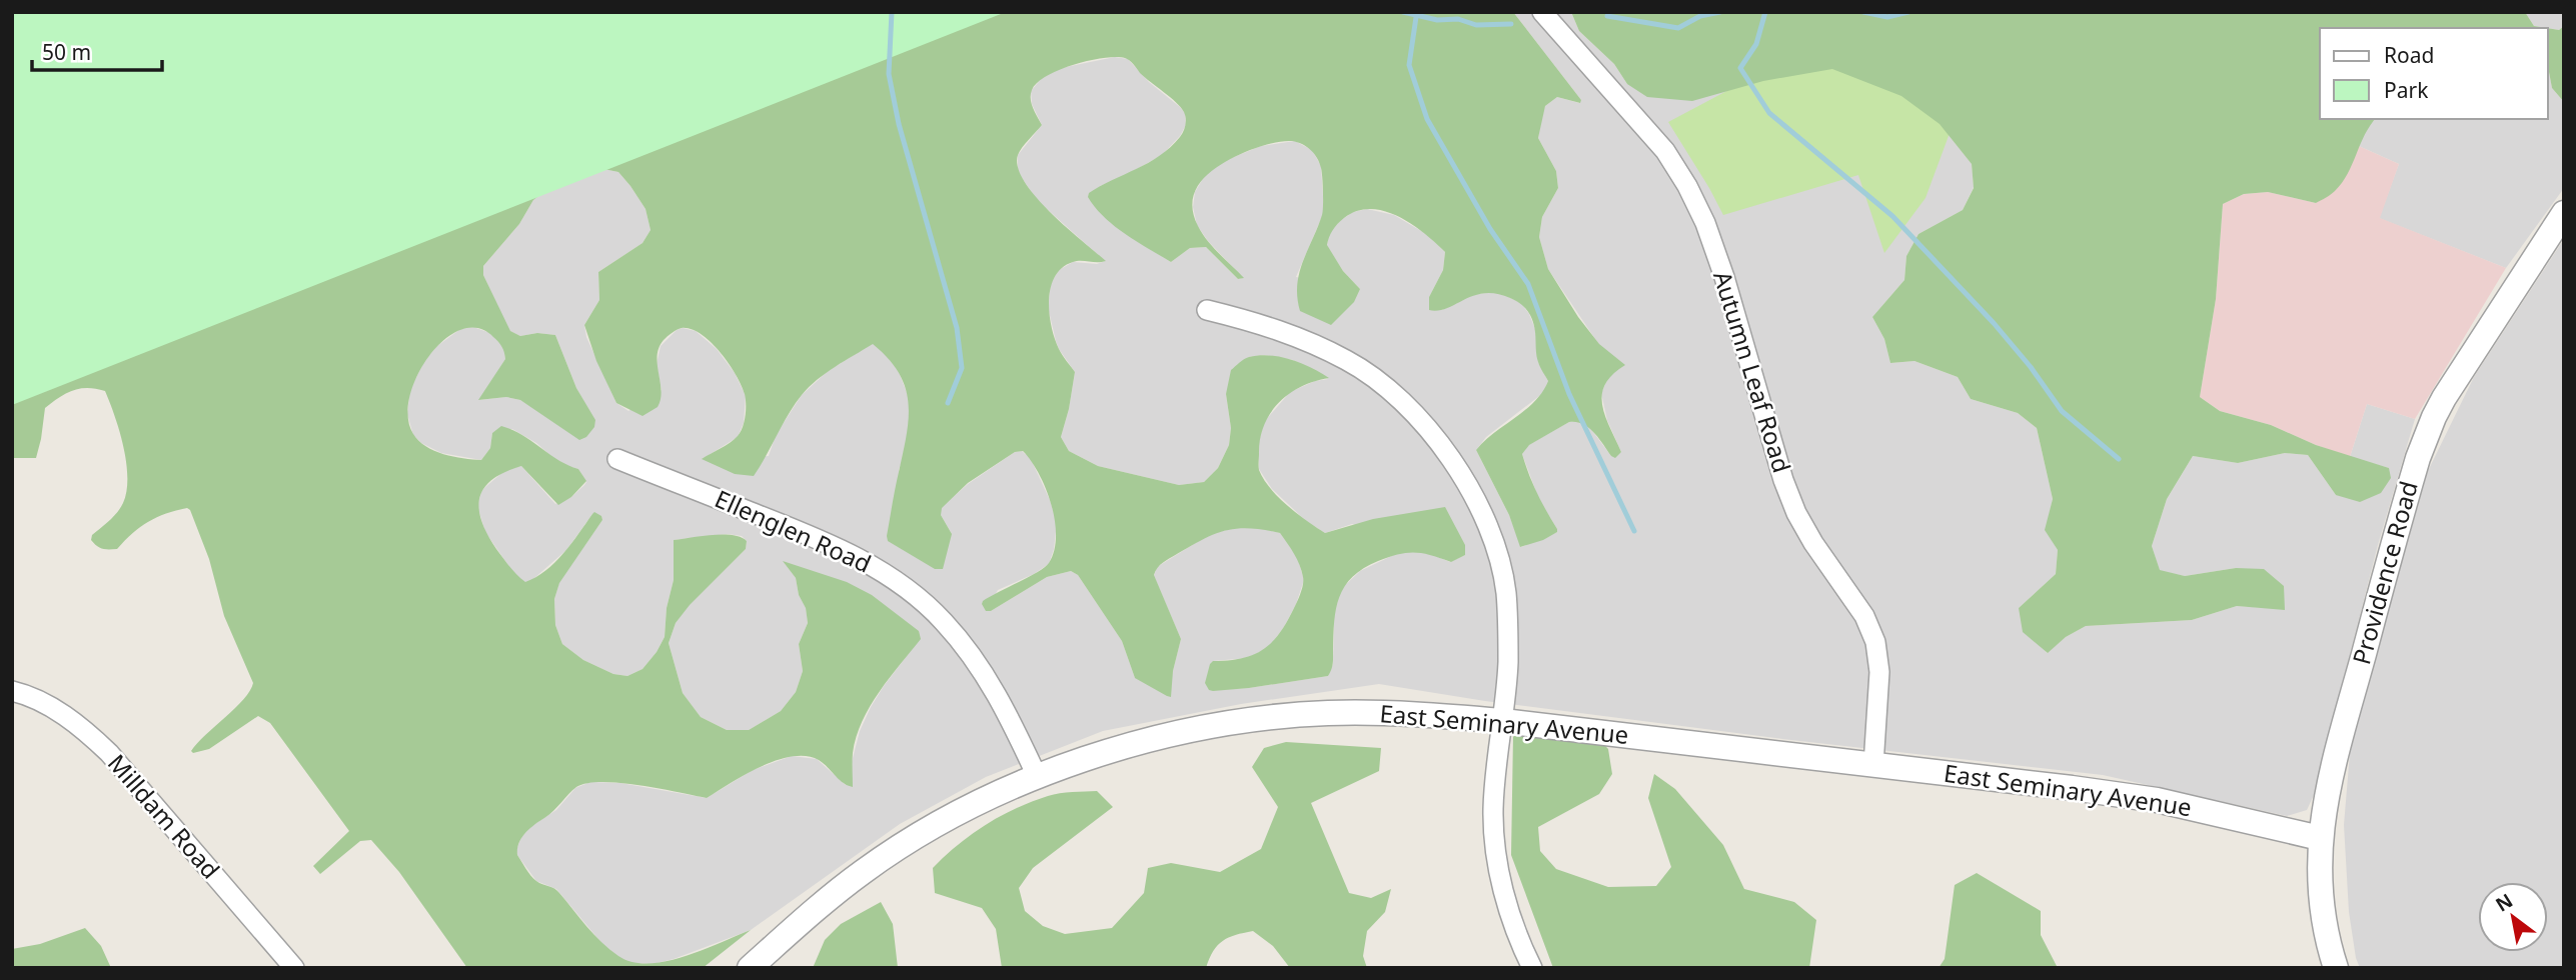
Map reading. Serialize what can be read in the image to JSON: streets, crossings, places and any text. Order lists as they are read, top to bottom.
{
  "streets": {
    "street": [
      "Autumn Leaf Road",
      "Ellenglen Road",
      "Providence Road",
      "East Seminary Avenue",
      "Milldam Road"
    ]
  },
  "crossings": [
    ["Autumn Leaf Road", "East Seminary Avenue"],
    ["Ellenglen Road", "East Seminary Avenue"],
    ["Providence Road", "East Seminary Avenue"]
  ],
  "legend": ["Road", "Park"],
  "scale_bar": "50 m",
  "north": "top left"
}
